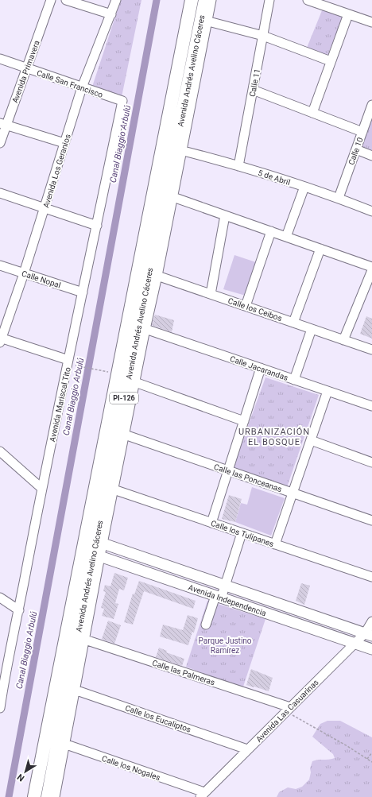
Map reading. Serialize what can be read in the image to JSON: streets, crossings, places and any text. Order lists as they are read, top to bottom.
{
  "streets": {
    "highway": ["Avenida Andrés Avelino Cáceres", "PI-126"],
    "main road": ["Avenida Independencia"],
    "street": [
      "Avenida Primavera",
      "Calle 11",
      "Calle San Francisco",
      "Calle 10",
      "Avenida Los Geranios",
      "5 de Abril",
      "Calle Nopal",
      "Calle los Ceibos",
      "Calle Jacarandas",
      "Avenida Mariscal Tito",
      "Calle las Ponceanas",
      "Calle los Tulipanes",
      "Calle las Palmeras",
      "Avenida Las Casuarinas",
      "Calle los Eucaliptos",
      "Calle los Nogales"
    ]
  },
  "crossings": [
    ["Avenida Andrés Avelino Cáceres", "5 de Abril"],
    ["Avenida Andrés Avelino Cáceres", "Calle los Ceibos"],
    ["Avenida Andrés Avelino Cáceres", "Calle Jacarandas"],
    ["Avenida Andrés Avelino Cáceres", "Calle las Ponceanas"],
    ["Avenida Andrés Avelino Cáceres", "Calle los Tulipanes"],
    ["Avenida Andrés Avelino Cáceres", "Avenida Independencia"],
    ["Avenida Andrés Avelino Cáceres", "Calle las Palmeras"],
    ["Avenida Andrés Avelino Cáceres", "Calle los Eucaliptos"],
    ["Avenida Andrés Avelino Cáceres", "Calle los Nogales"],
    ["Avenida Primavera", "Calle San Francisco"],
    ["Calle 11", "5 de Abril"],
    ["Calle San Francisco", "Avenida Los Geranios"],
    ["Calle San Francisco", "Avenida Mariscal Tito"],
    ["Calle 10", "5 de Abril"],
    ["Avenida Los Geranios", "Calle Nopal"],
    ["Calle Nopal", "Avenida Mariscal Tito"],
    ["Avenida Independencia", "Avenida Las Casuarinas"],
    ["Calle las Palmeras", "Avenida Las Casuarinas"],
    ["Avenida Las Casuarinas", "Calle los Eucaliptos"],
    ["Avenida Las Casuarinas", "Calle los Nogales"]
  ],
  "districts": ["URBANIZACIÓN EL BOSQUE"],
  "water": ["Canal Biaggio Arbulú"],
  "parks": ["Parque Justino Ramírez"],
  "north": "bottom left"
}
